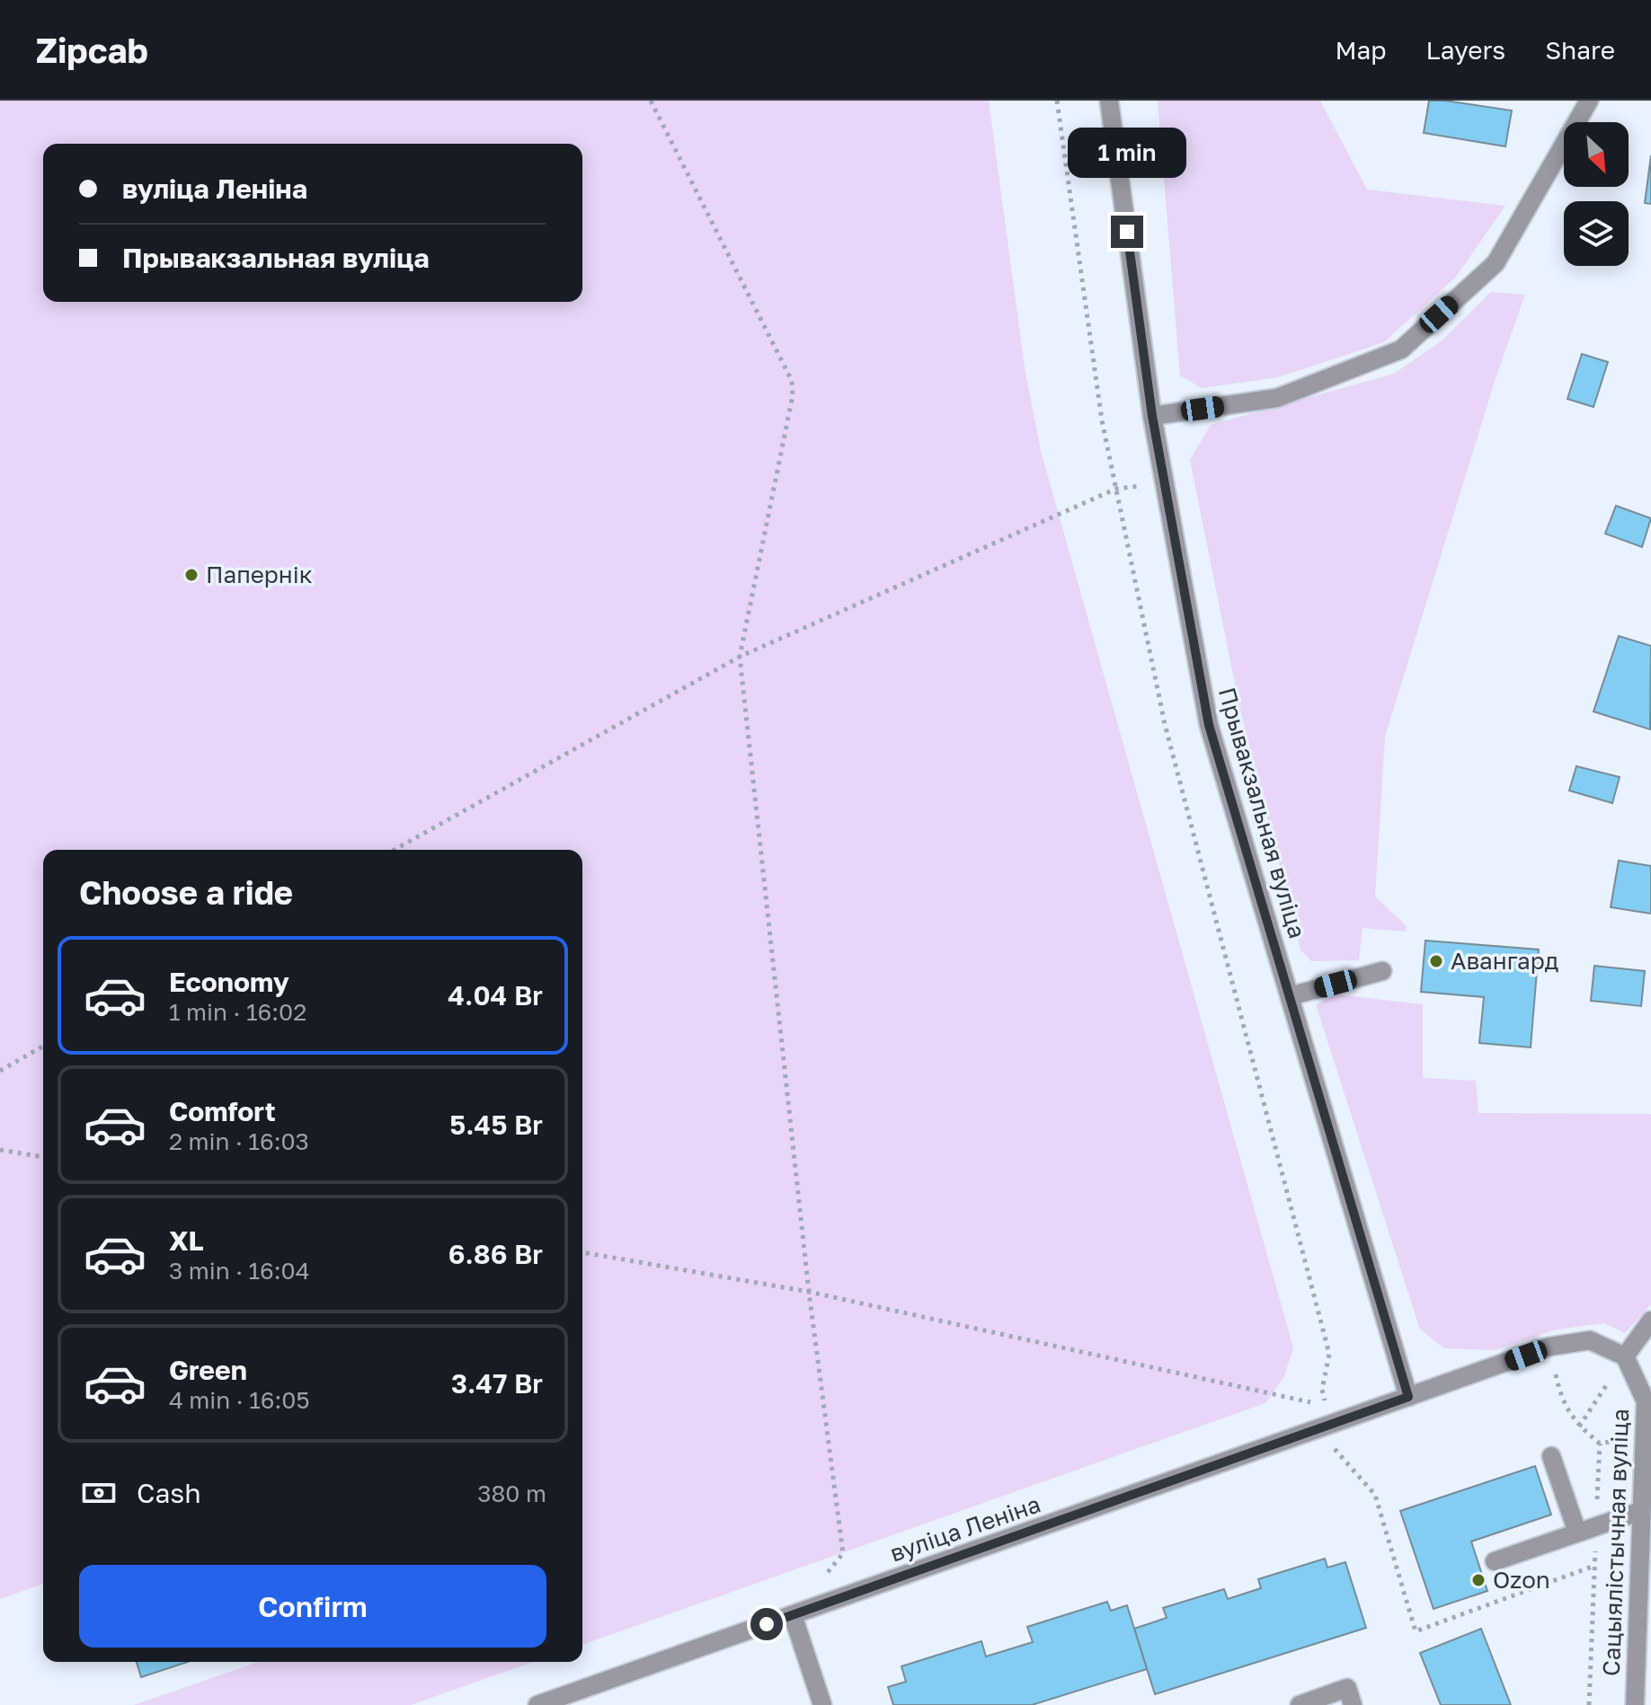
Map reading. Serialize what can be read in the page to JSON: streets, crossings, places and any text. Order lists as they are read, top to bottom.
{
  "streets": {
    "street": ["Прывакзальная вуліца", "вуліца Леніна", "Сацыялістычная вуліца"]
  },
  "crossings": [
    ["Прывакзальная вуліца", "вуліца Леніна"]
  ],
  "places": ["Папернік", "Авангард", "Ozon"],
  "north": "bottom right",
  "page": {
    "header": "Zipcab",
    "nav": ["Map", "Layers", "Share"],
    "bubble": "1 min",
    "banner": ["вуліца Леніна", "Прывакзальная вуліца"],
    "heading": "Choose a ride",
    "list": [
      {
        "name": "Economy",
        "note": "1 min · 16:02",
        "value": "4.04 Br"
      },
      {
        "name": "Comfort",
        "note": "2 min · 16:03",
        "value": "5.45 Br"
      },
      {
        "name": "XL",
        "note": "3 min · 16:04",
        "value": "6.86 Br"
      },
      {
        "name": "Green",
        "note": "4 min · 16:05",
        "value": "3.47 Br"
      }
    ],
    "pay": ["Cash", "380 m"],
    "buttons": "Confirm"
  }
}
